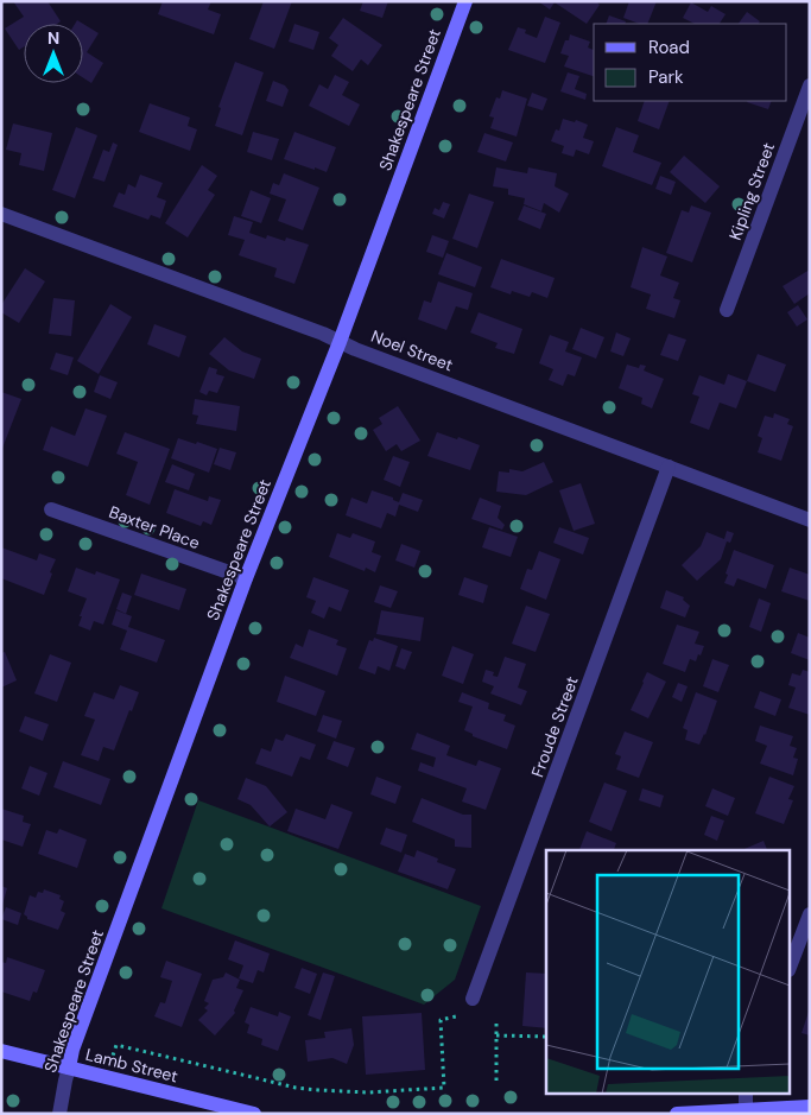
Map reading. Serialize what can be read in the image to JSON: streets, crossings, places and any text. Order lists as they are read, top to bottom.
{
  "streets": {
    "street": [
      "Shakespeare Street",
      "Kipling Street",
      "Noel Street",
      "Baxter Place",
      "Froude Street",
      "Lamb Street"
    ]
  },
  "crossings": [
    ["Shakespeare Street", "Noel Street"],
    ["Shakespeare Street", "Baxter Place"],
    ["Shakespeare Street", "Lamb Street"],
    ["Noel Street", "Froude Street"]
  ],
  "legend": ["Road", "Park"],
  "north": "top"
}
